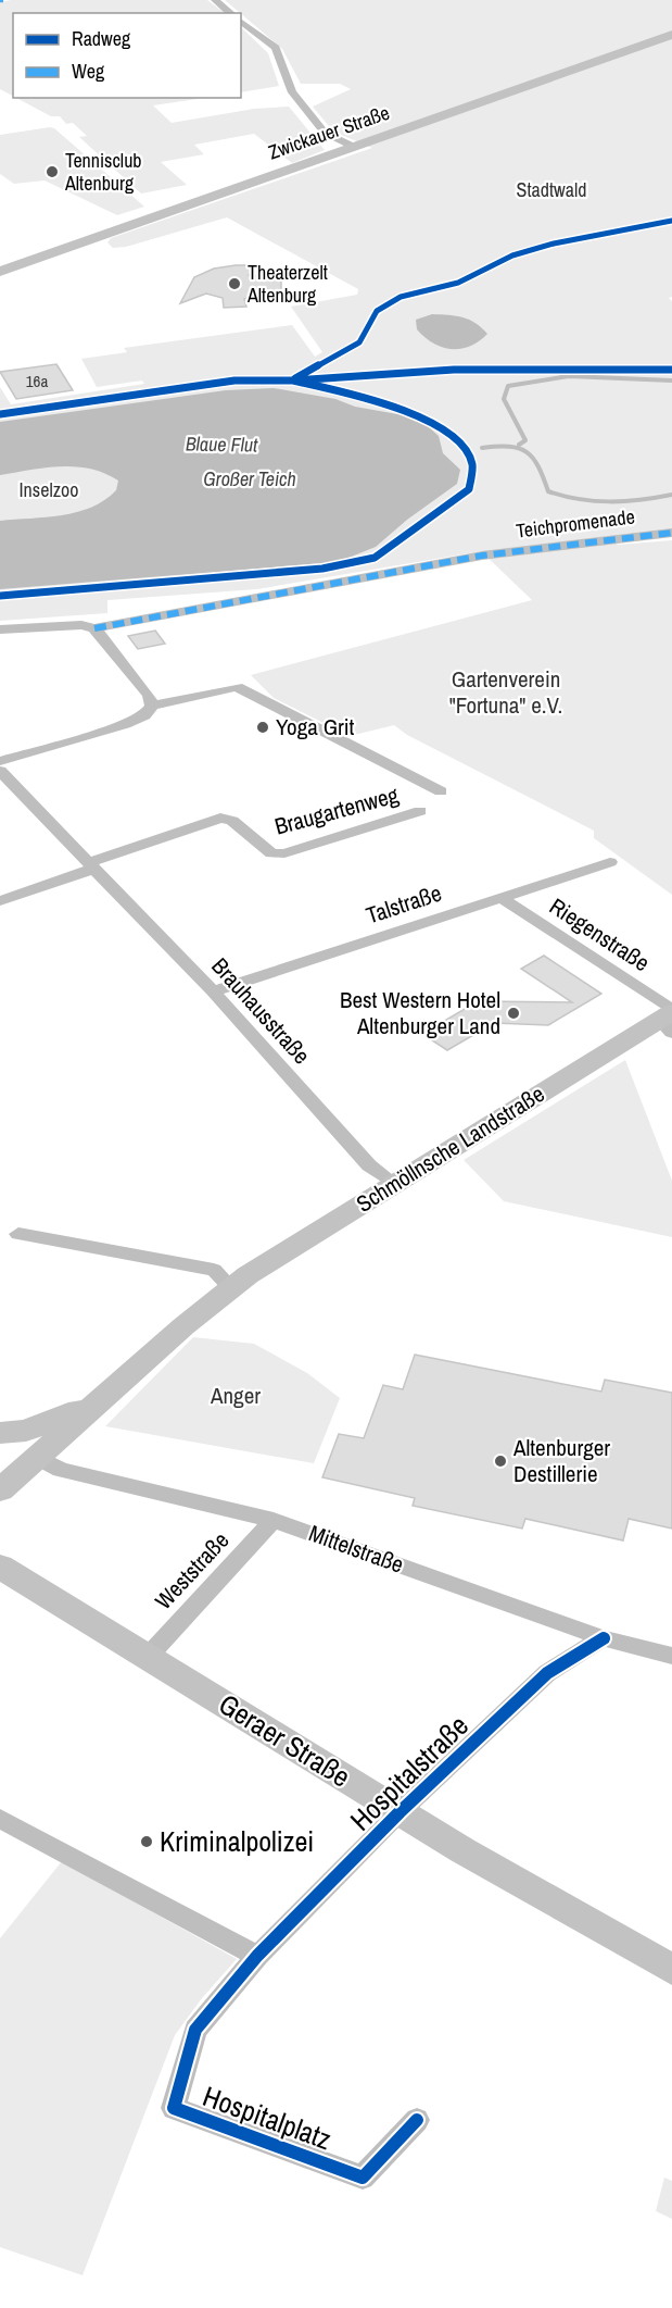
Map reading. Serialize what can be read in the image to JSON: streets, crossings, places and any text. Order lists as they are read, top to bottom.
{
  "streets": {
    "street": [
      "Zwickauer Straße",
      "Teichpromenade",
      "Braugartenweg",
      "Talstraße",
      "Riegenstraße",
      "Brauhausstraße",
      "Schmöllnsche Landstraße",
      "Mittelstraße",
      "Weststraße",
      "Geraer Straße",
      "Hospitalstraße",
      "Hospitalplatz"
    ]
  },
  "crossings": [
    ["Braugartenweg", "Brauhausstraße"],
    ["Talstraße", "Riegenstraße"],
    ["Talstraße", "Brauhausstraße"],
    ["Riegenstraße", "Schmöllnsche Landstraße"],
    ["Brauhausstraße", "Schmöllnsche Landstraße"],
    ["Schmöllnsche Landstraße", "Mittelstraße"],
    ["Mittelstraße", "Weststraße"],
    ["Mittelstraße", "Hospitalstraße"],
    ["Weststraße", "Geraer Straße"],
    ["Geraer Straße", "Hospitalstraße"],
    ["Hospitalstraße", "Hospitalplatz"]
  ],
  "water": ["Blaue Flut", "Großer Teich"],
  "parks": [
    "Stadtwald",
    "Inselzoo",
    "Gartenverein \"Fortuna\" e.V.",
    "Anger"
  ],
  "places": [
    "Tennisclub Altenburg",
    "Theaterzelt Altenburg",
    "Yoga Grit",
    "Best Western Hotel Altenburger Land",
    "Altenburger Destillerie",
    "Kriminalpolizei"
  ],
  "house_numbers": ["16a"],
  "legend": ["Radweg", "Weg"]
}
